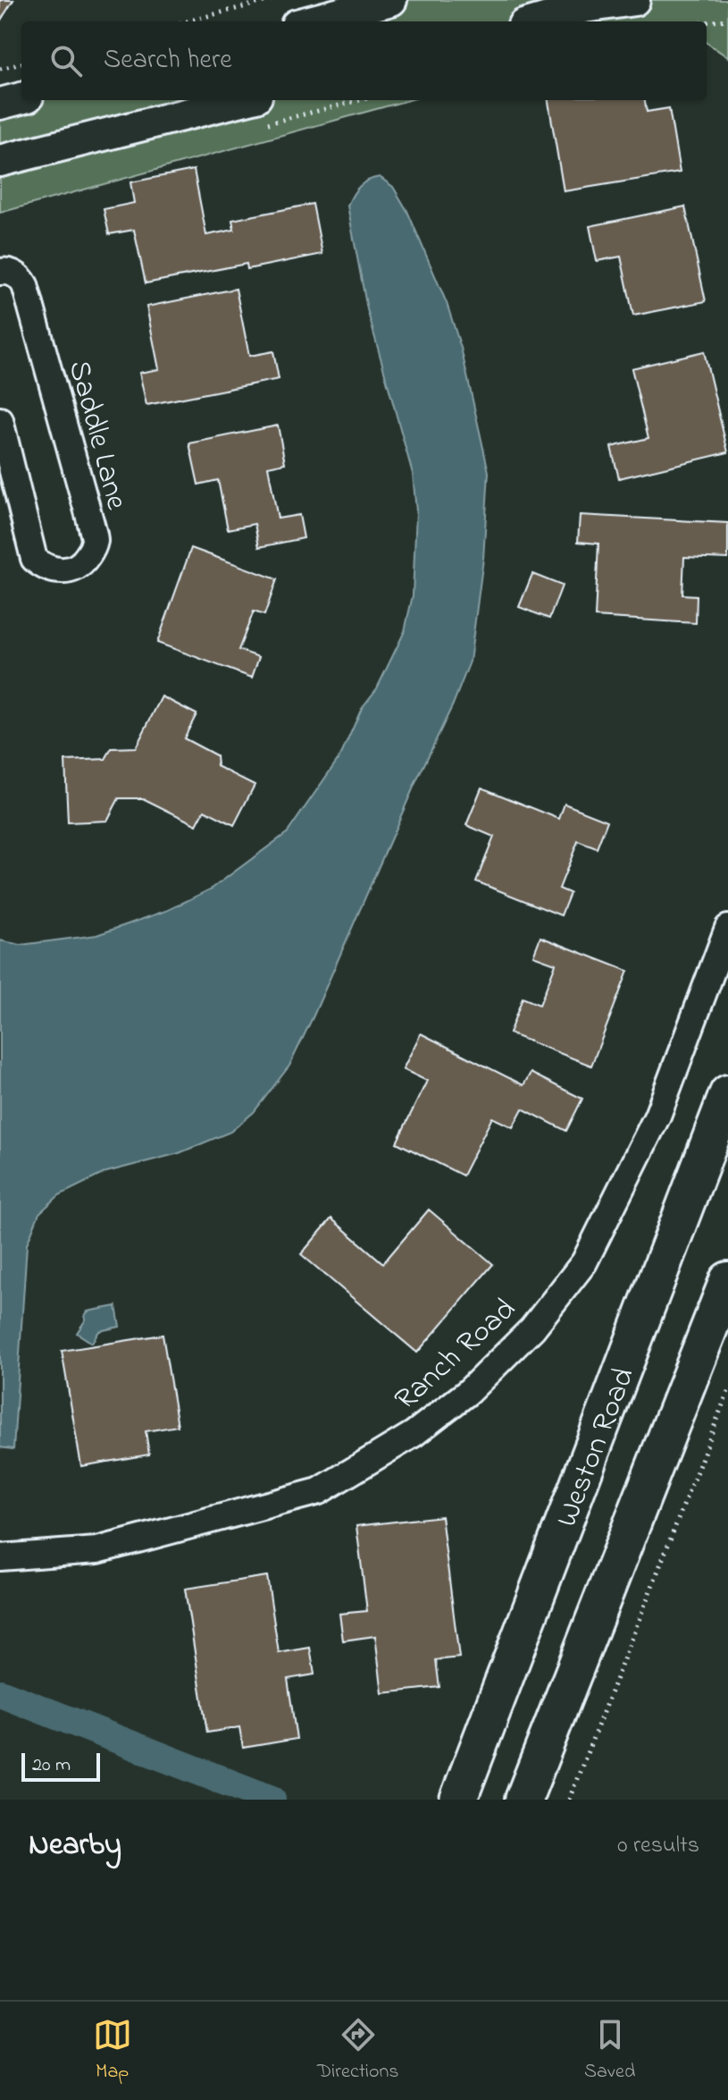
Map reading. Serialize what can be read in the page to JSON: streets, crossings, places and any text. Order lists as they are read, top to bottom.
{
  "streets": {
    "main road": ["Weston Road"],
    "street": ["Saddle Lane", "Ranch Road"]
  },
  "scale_bar": "20 m",
  "page": {
    "search": "Search here",
    "scale": "20 m",
    "heading": ["Nearby", "0 results"],
    "nav": ["Map", "Directions", "Saved"]
  }
}
